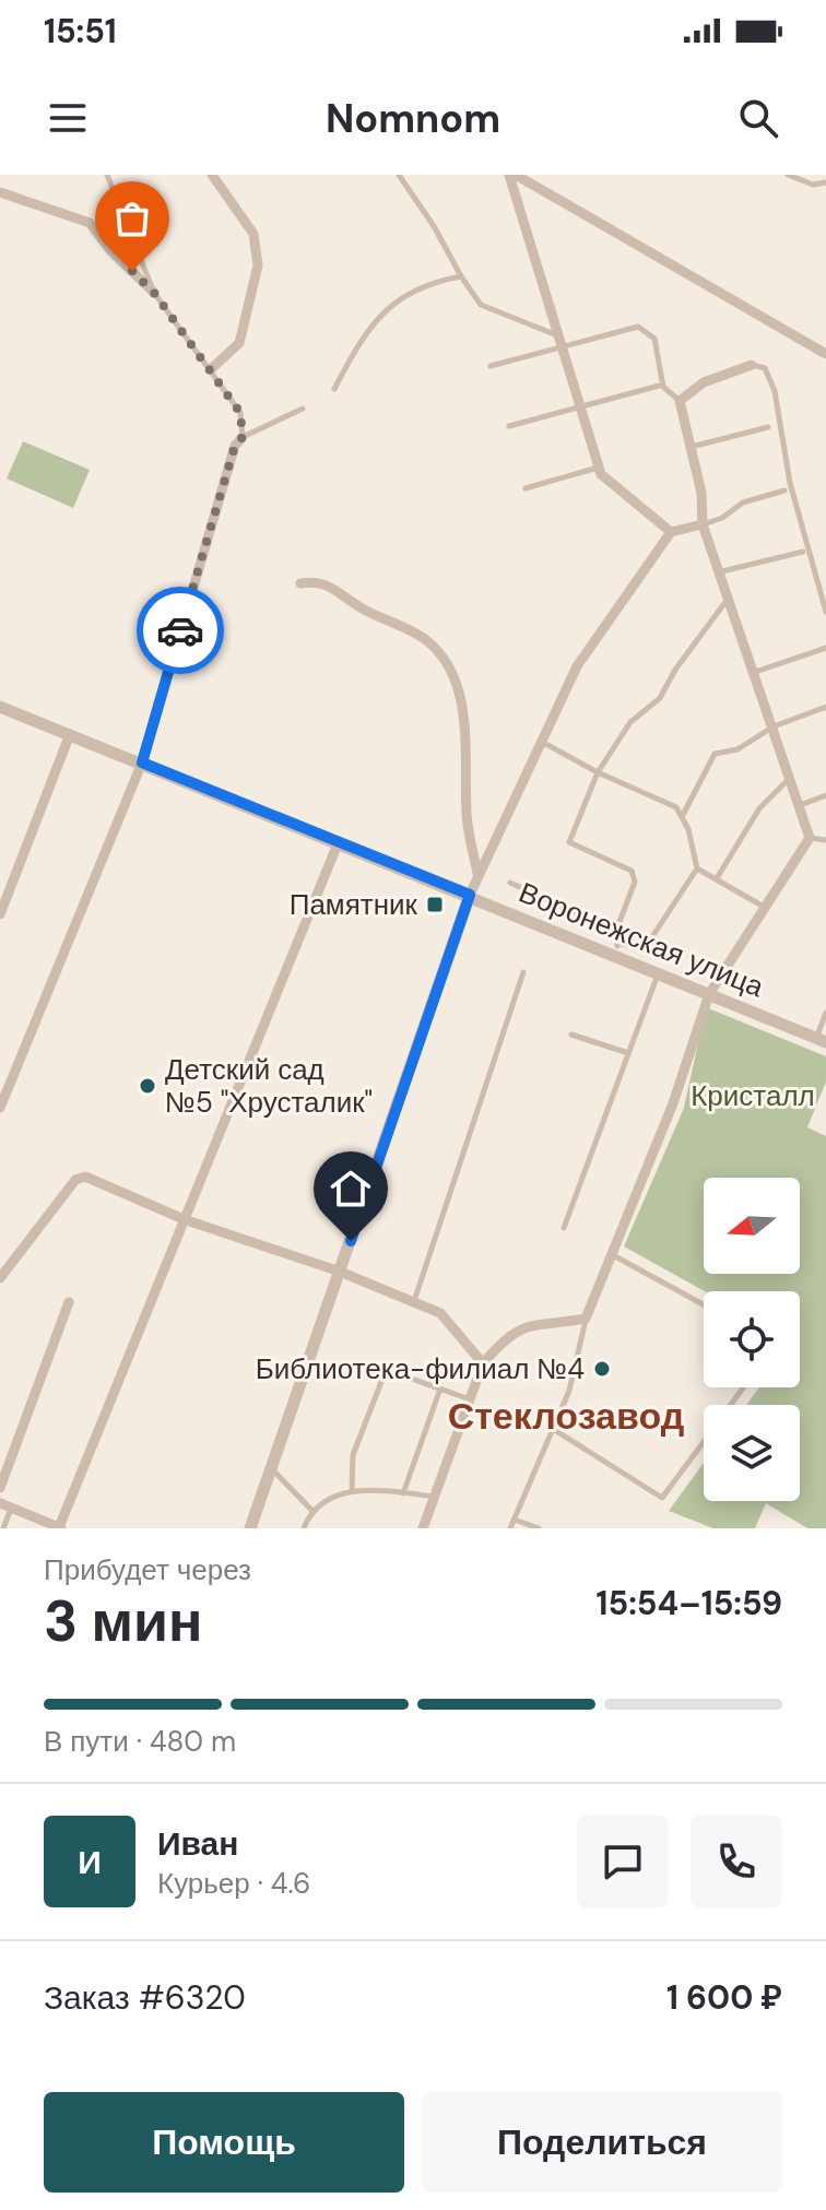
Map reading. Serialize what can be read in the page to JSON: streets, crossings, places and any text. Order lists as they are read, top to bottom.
{
  "streets": {
    "street": ["Воронежская улица"]
  },
  "districts": ["Стеклозавод"],
  "parks": ["Кристалл"],
  "places": {
    "transit": ["Памятник"],
    "other": ["Детский сад №5 \"Хрусталик\"", "Библиотека-филиал №4"]
  },
  "north": "left",
  "page": {
    "status": "15:51",
    "header": "Nomnom",
    "heading": ["3 мин", "Прибудет через", "15:54–15:59"],
    "panel": [
      "Иван",
      "Курьер · 4.6",
      "Заказ #6320",
      "1 600 ₽"
    ],
    "bar": "В пути · 480 m",
    "round": "И",
    "buttons": ["Помощь", "Поделиться"]
  }
}
